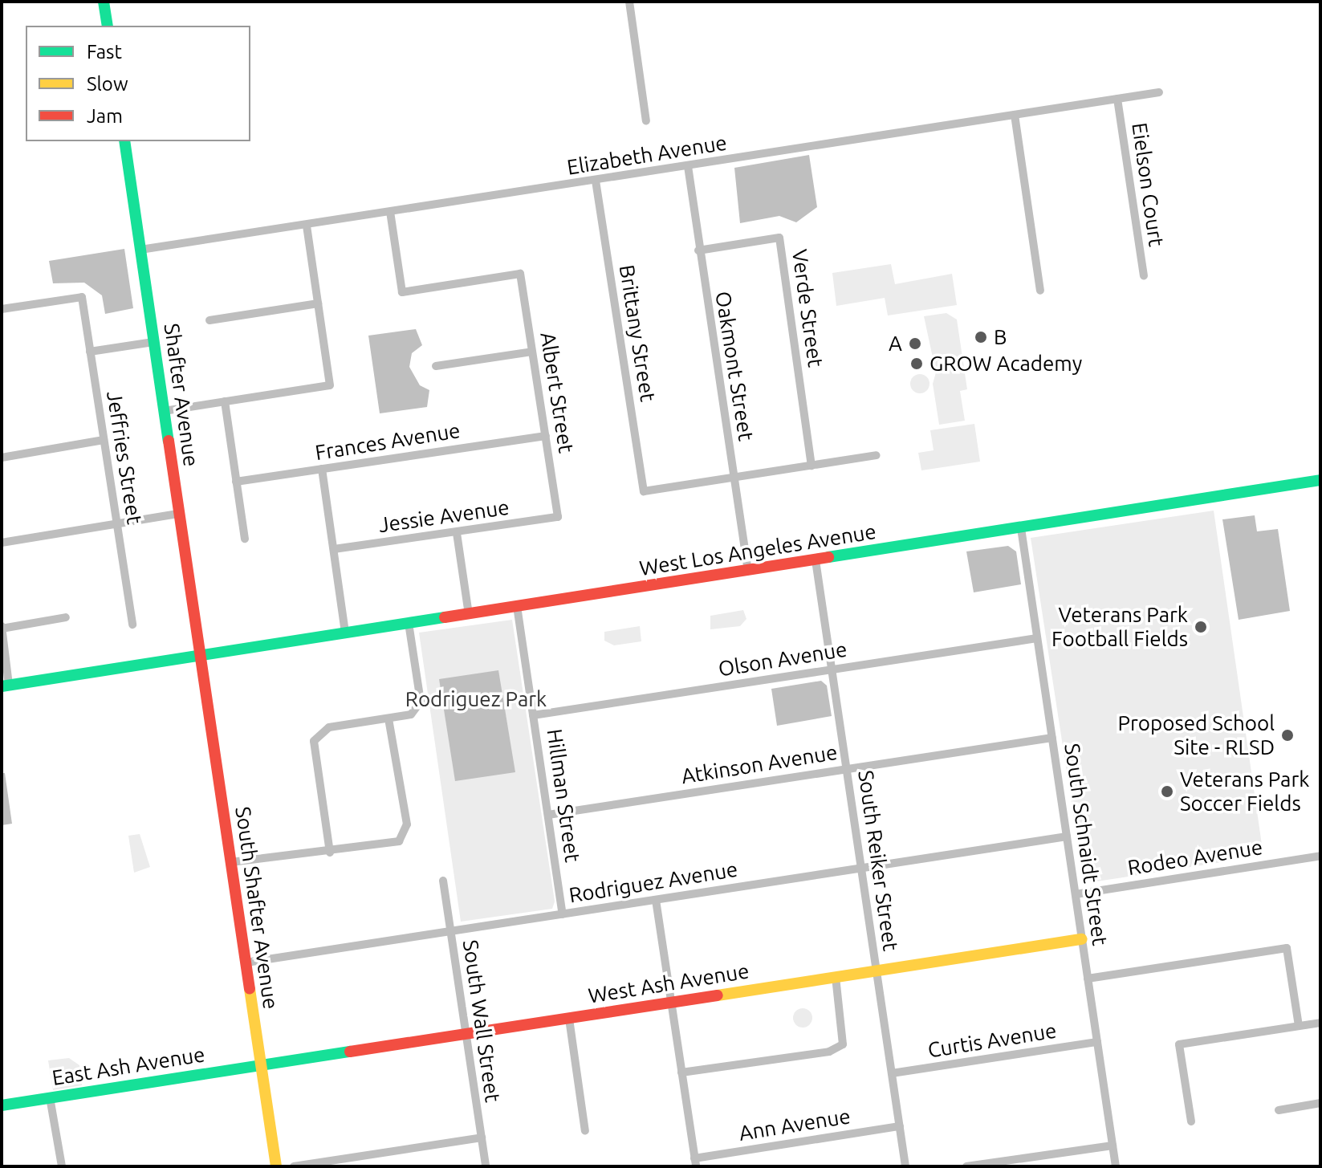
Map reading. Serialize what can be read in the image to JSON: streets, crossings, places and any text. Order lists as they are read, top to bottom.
{
  "streets": {
    "street": [
      "Elizabeth Avenue",
      "Eielson Court",
      "Verde Street",
      "Brittany Street",
      "Oakmont Street",
      "Albert Street",
      "Shafter Avenue",
      "Frances Avenue",
      "Jeffries Street",
      "Jessie Avenue",
      "West Los Angeles Avenue",
      "Olson Avenue",
      "Atkinson Avenue",
      "Hillman Street",
      "South Schnaidt Street",
      "Rodeo Avenue",
      "South Reiker Street",
      "Rodriguez Avenue",
      "South Shafter Avenue",
      "West Ash Avenue",
      "South Wall Street",
      "Curtis Avenue",
      "East Ash Avenue",
      "Ann Avenue"
    ]
  },
  "crossings": [
    ["Elizabeth Avenue", "Eielson Court"],
    ["Elizabeth Avenue", "Brittany Street"],
    ["Elizabeth Avenue", "Oakmont Street"],
    ["Elizabeth Avenue", "Albert Street"],
    ["Elizabeth Avenue", "Shafter Avenue"],
    ["Verde Street", "Oakmont Street"],
    ["Brittany Street", "Oakmont Street"],
    ["Oakmont Street", "West Los Angeles Avenue"],
    ["Albert Street", "Frances Avenue"],
    ["Albert Street", "Jessie Avenue"],
    ["Shafter Avenue", "West Los Angeles Avenue"],
    ["Shafter Avenue", "South Shafter Avenue"],
    ["West Los Angeles Avenue", "Hillman Street"],
    ["West Los Angeles Avenue", "South Schnaidt Street"],
    ["West Los Angeles Avenue", "South Reiker Street"],
    ["West Los Angeles Avenue", "South Shafter Avenue"],
    ["Olson Avenue", "Hillman Street"],
    ["Olson Avenue", "South Schnaidt Street"],
    ["Olson Avenue", "South Reiker Street"],
    ["Atkinson Avenue", "Hillman Street"],
    ["Atkinson Avenue", "South Schnaidt Street"],
    ["Atkinson Avenue", "South Reiker Street"],
    ["Hillman Street", "Rodriguez Avenue"],
    ["South Schnaidt Street", "Rodeo Avenue"],
    ["South Schnaidt Street", "Rodriguez Avenue"],
    ["South Schnaidt Street", "West Ash Avenue"],
    ["South Schnaidt Street", "Curtis Avenue"],
    ["South Reiker Street", "Rodriguez Avenue"],
    ["South Reiker Street", "West Ash Avenue"],
    ["South Reiker Street", "Curtis Avenue"],
    ["South Reiker Street", "Ann Avenue"],
    ["Rodriguez Avenue", "South Shafter Avenue"],
    ["Rodriguez Avenue", "South Wall Street"],
    ["South Shafter Avenue", "West Ash Avenue"],
    ["South Shafter Avenue", "East Ash Avenue"],
    ["West Ash Avenue", "South Wall Street"],
    ["West Ash Avenue", "East Ash Avenue"]
  ],
  "parks": ["Rodriguez Park"],
  "places": [
    "B",
    "A",
    "GROW Academy",
    "Veterans Park Football Fields",
    "Proposed School Site - RLSD",
    "Veterans Park Soccer Fields"
  ],
  "legend": ["Fast", "Slow", "Jam"]
}
